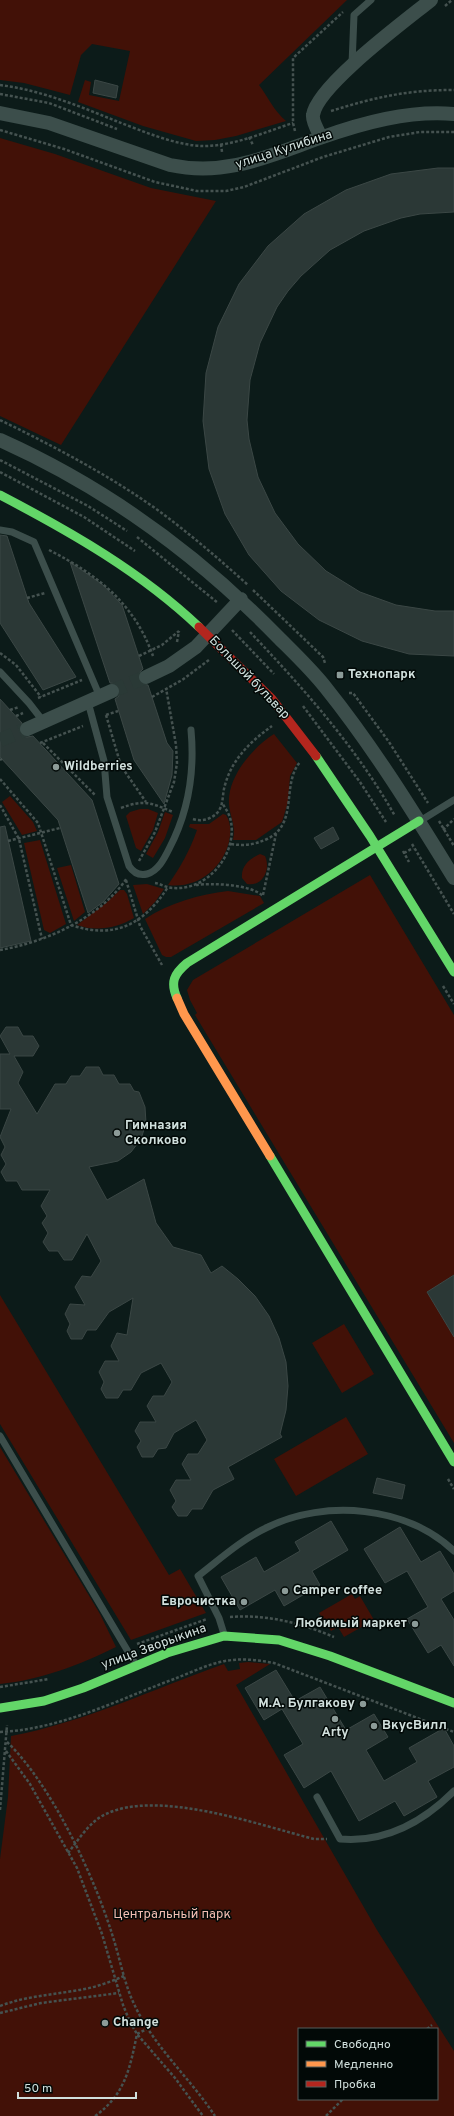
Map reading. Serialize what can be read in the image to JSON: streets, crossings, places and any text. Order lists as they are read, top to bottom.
{
  "streets": {
    "street": ["улица Кулибина", "Большой бульвар", "улица Зворыкина"]
  },
  "parks": ["Центральный парк"],
  "places": {
    "transit": ["Технопарк"],
    "other": [
      "Wildberries",
      "Гимназия Сколково",
      "Camper coffee",
      "Еврочистка",
      "Любимый маркет",
      "М.А. Булгакову",
      "Arty",
      "ВкусВилл",
      "Change"
    ]
  },
  "legend": ["Свободно", "Медленно", "Пробка"],
  "scale_bar": "50 m"
}
